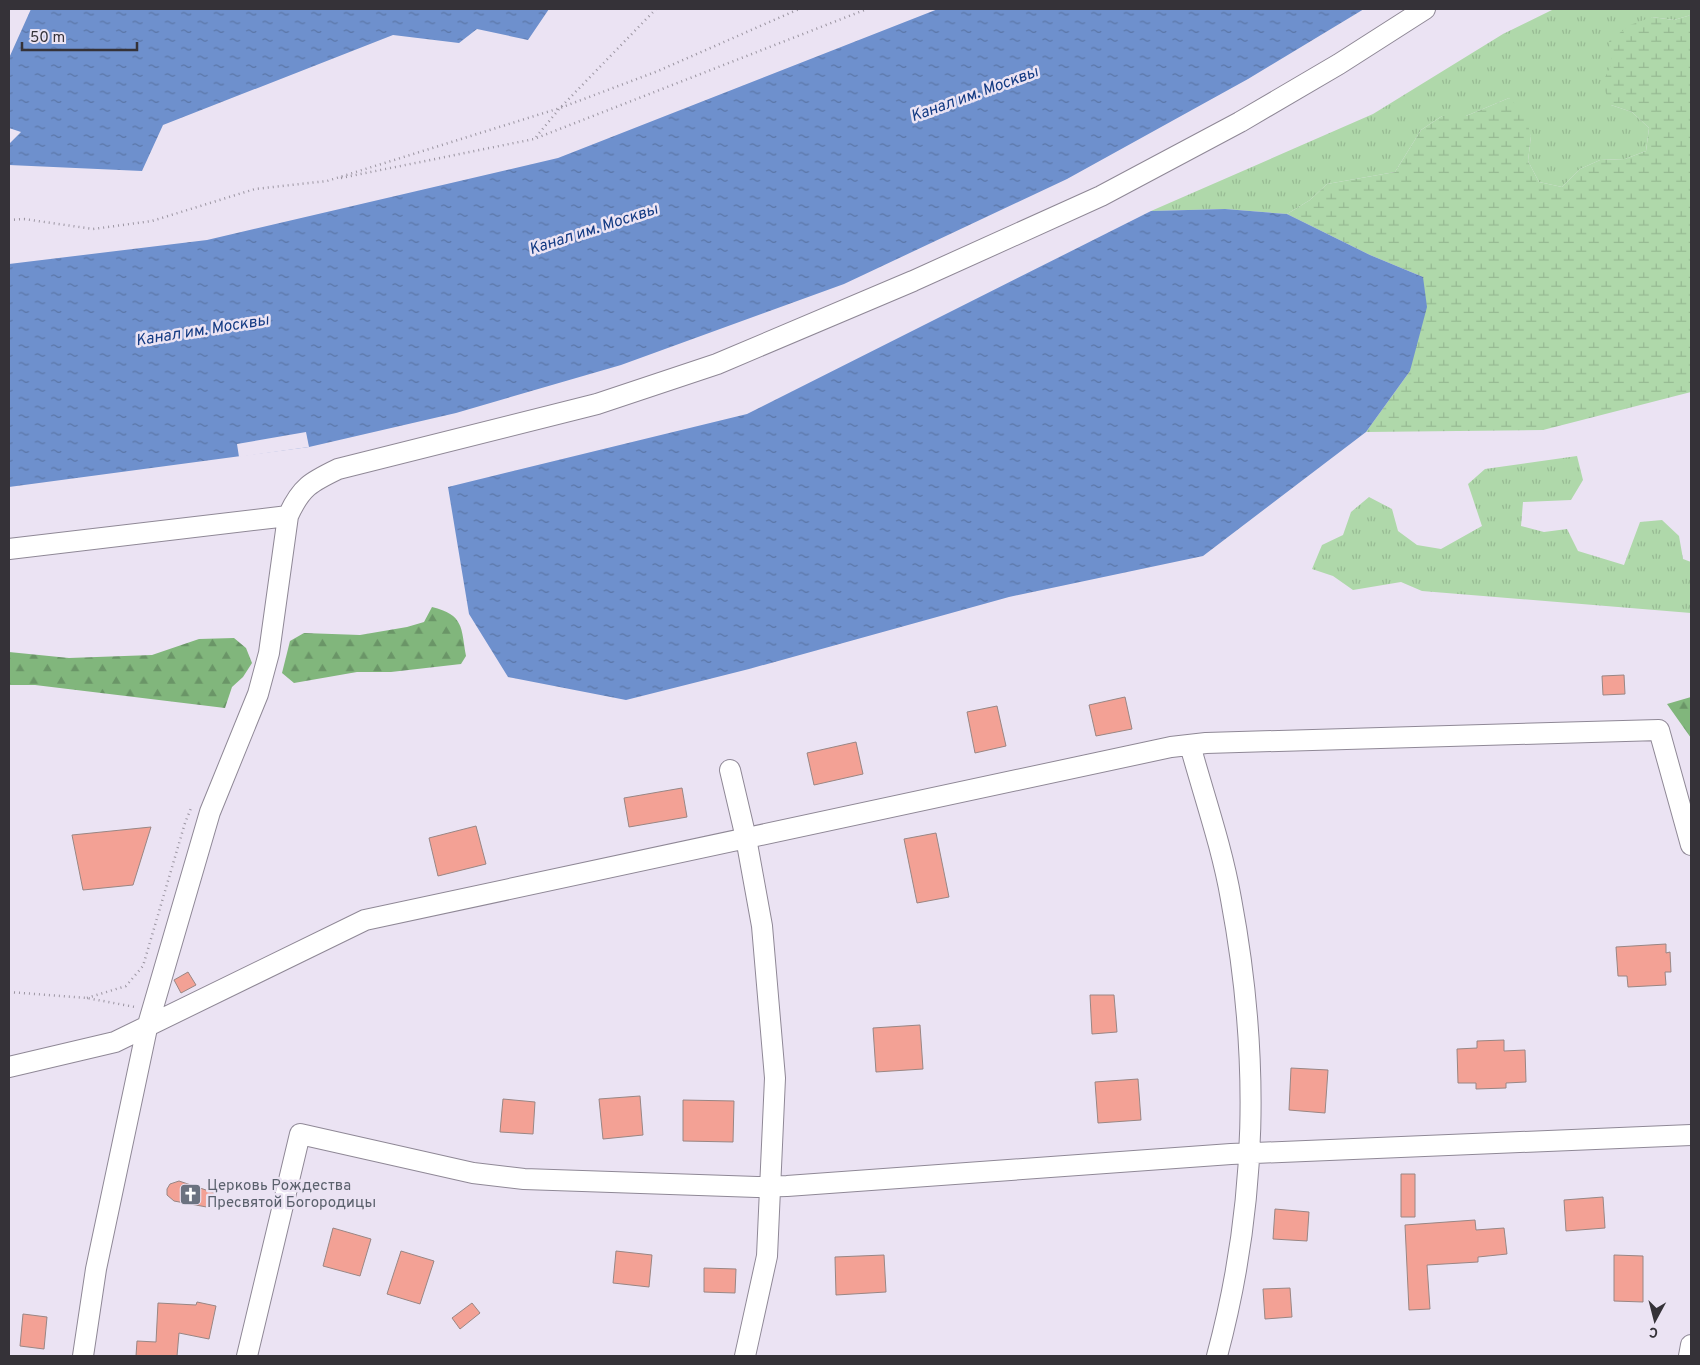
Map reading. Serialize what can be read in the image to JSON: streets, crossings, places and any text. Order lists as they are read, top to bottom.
{
  "water": ["Канал им. Москвы"],
  "places": {
    "church": ["Церковь Рождества Пресвятой Богородицы"]
  },
  "scale_bar": "50 m",
  "north": "bottom"
}
